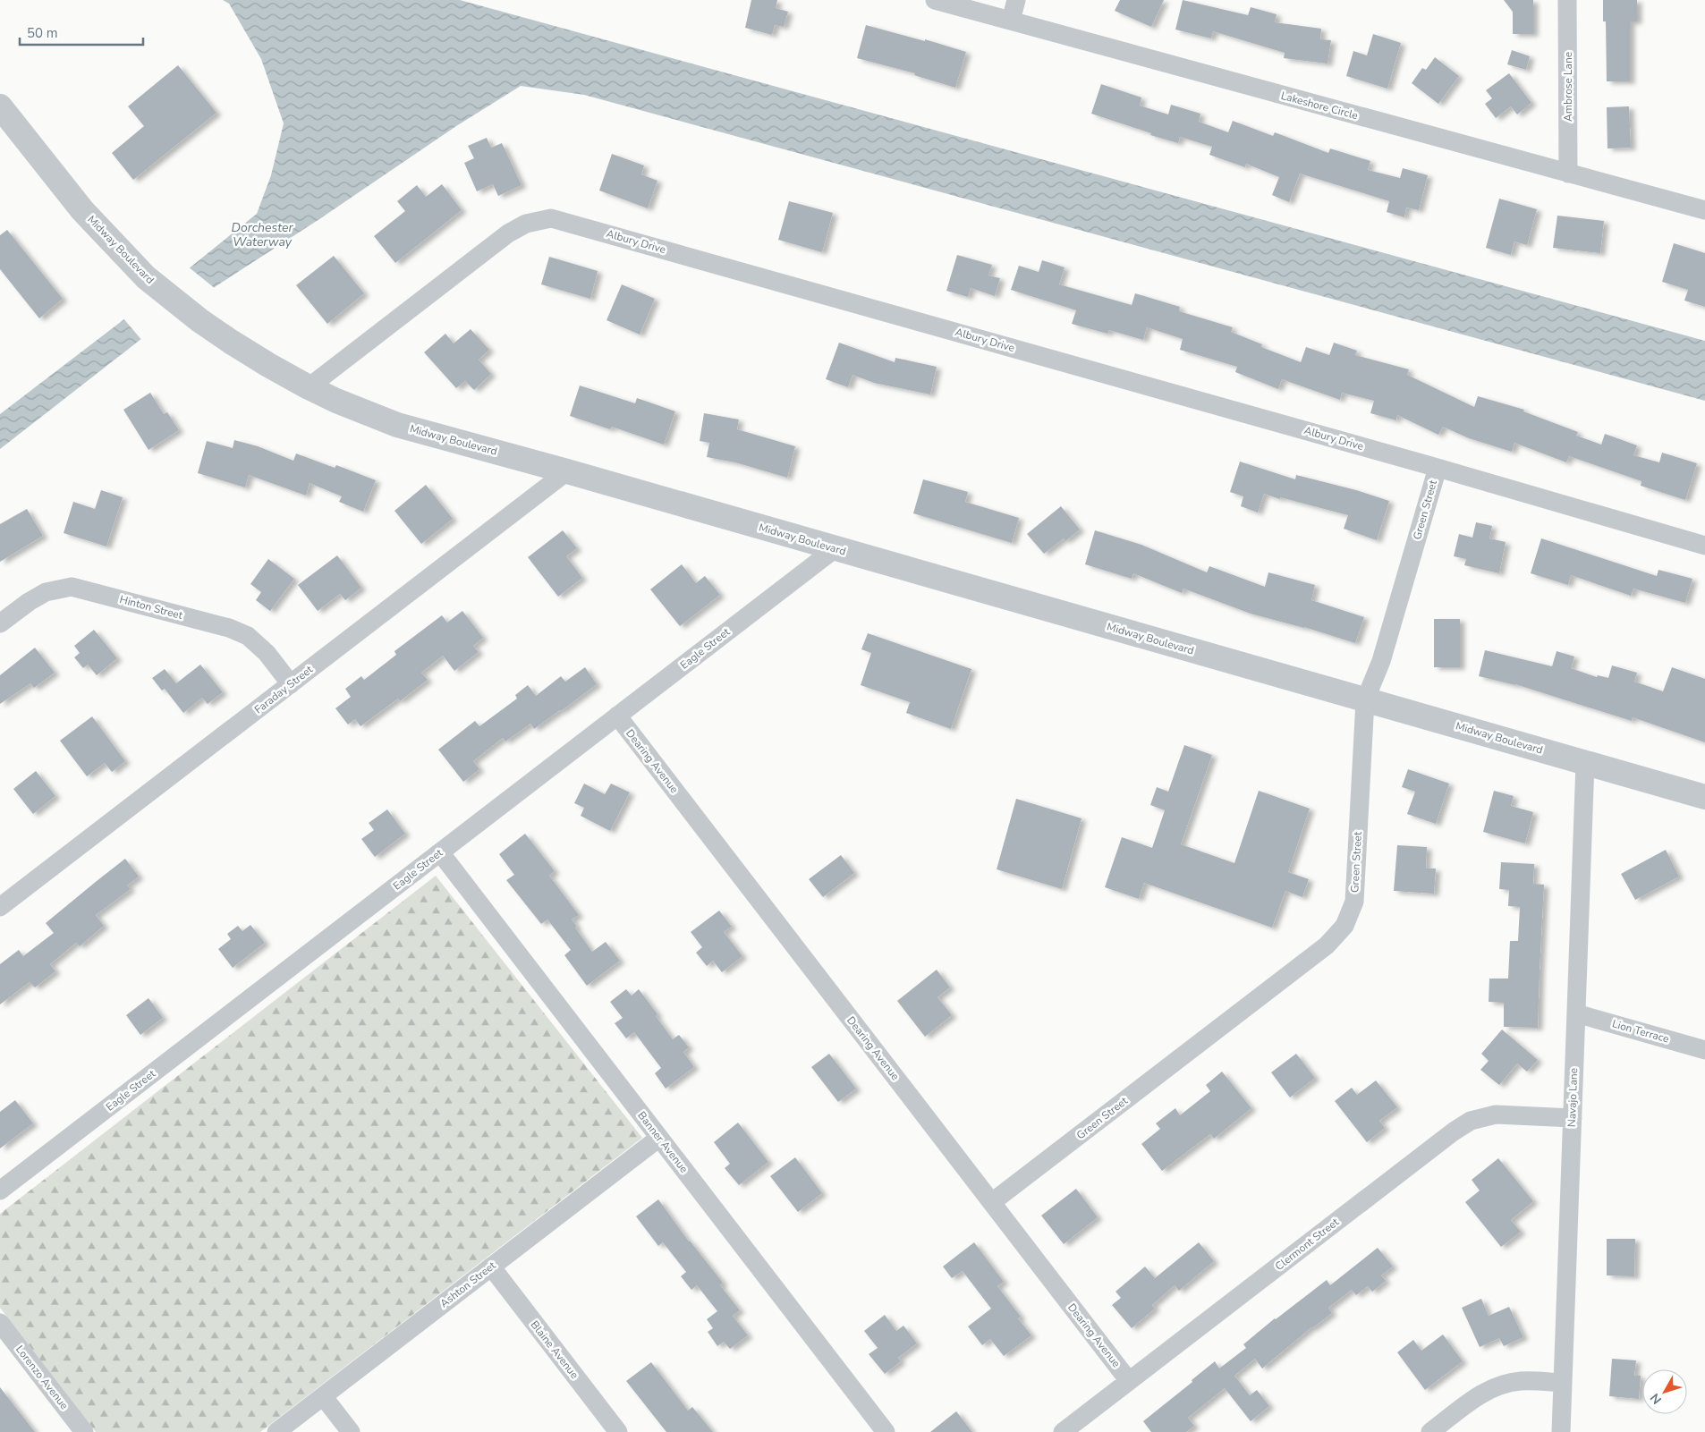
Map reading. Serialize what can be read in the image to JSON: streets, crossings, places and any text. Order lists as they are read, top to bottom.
{
  "streets": {
    "street": [
      "Ambrose Lane",
      "Lakeshore Circle",
      "Albury Drive",
      "Midway Boulevard",
      "Green Street",
      "Hinton Street",
      "Eagle Street",
      "Faraday Street",
      "Dearing Avenue",
      "Lion Terrace",
      "Navajo Lane",
      "Banner Avenue",
      "Clermont Street",
      "Ashton Street",
      "Blaine Avenue",
      "Lorenzo Avenue"
    ]
  },
  "crossings": [
    ["Ambrose Lane", "Lakeshore Circle"],
    ["Albury Drive", "Midway Boulevard"],
    ["Albury Drive", "Green Street"],
    ["Midway Boulevard", "Green Street"],
    ["Midway Boulevard", "Eagle Street"],
    ["Midway Boulevard", "Faraday Street"],
    ["Midway Boulevard", "Navajo Lane"],
    ["Green Street", "Dearing Avenue"],
    ["Hinton Street", "Faraday Street"],
    ["Eagle Street", "Dearing Avenue"],
    ["Eagle Street", "Banner Avenue"],
    ["Dearing Avenue", "Clermont Street"],
    ["Lion Terrace", "Navajo Lane"],
    ["Navajo Lane", "Clermont Street"],
    ["Banner Avenue", "Ashton Street"],
    ["Ashton Street", "Blaine Avenue"]
  ],
  "water": ["Dorchester Waterway"],
  "scale_bar": "50 m",
  "north": "bottom left"
}
